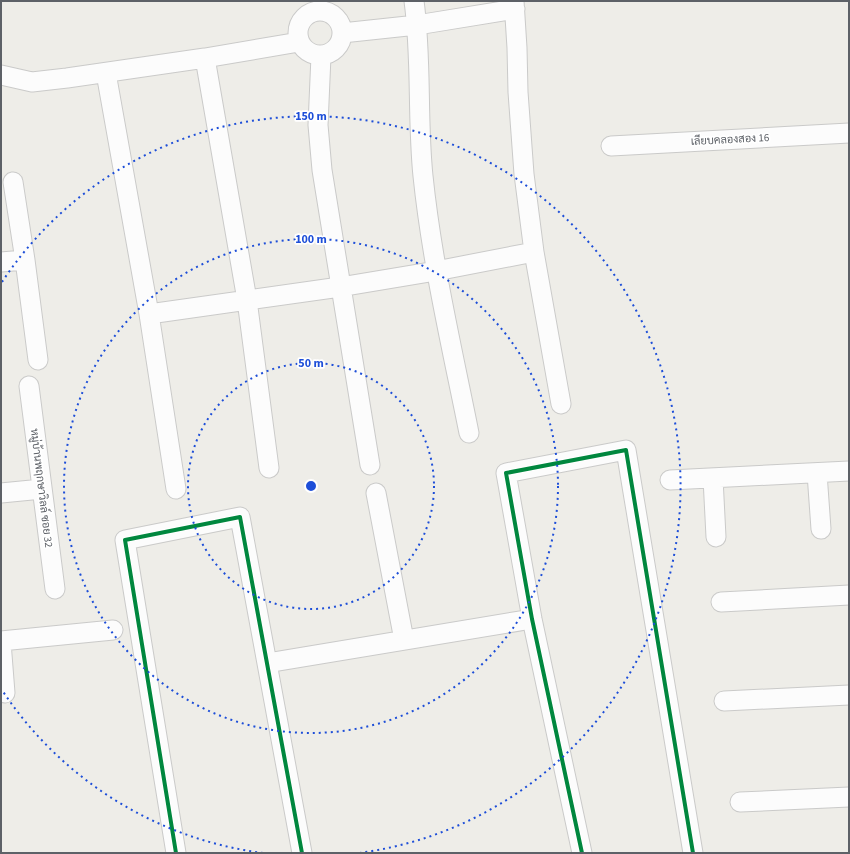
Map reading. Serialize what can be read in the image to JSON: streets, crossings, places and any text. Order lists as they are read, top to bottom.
{
  "streets": {
    "street": ["เลียบคลองสอง 16", "หมู่บ้านพฤกษาวิลล์ ซอย 32"]
  },
  "rings": ["150 m", "100 m", "50 m"]
}
